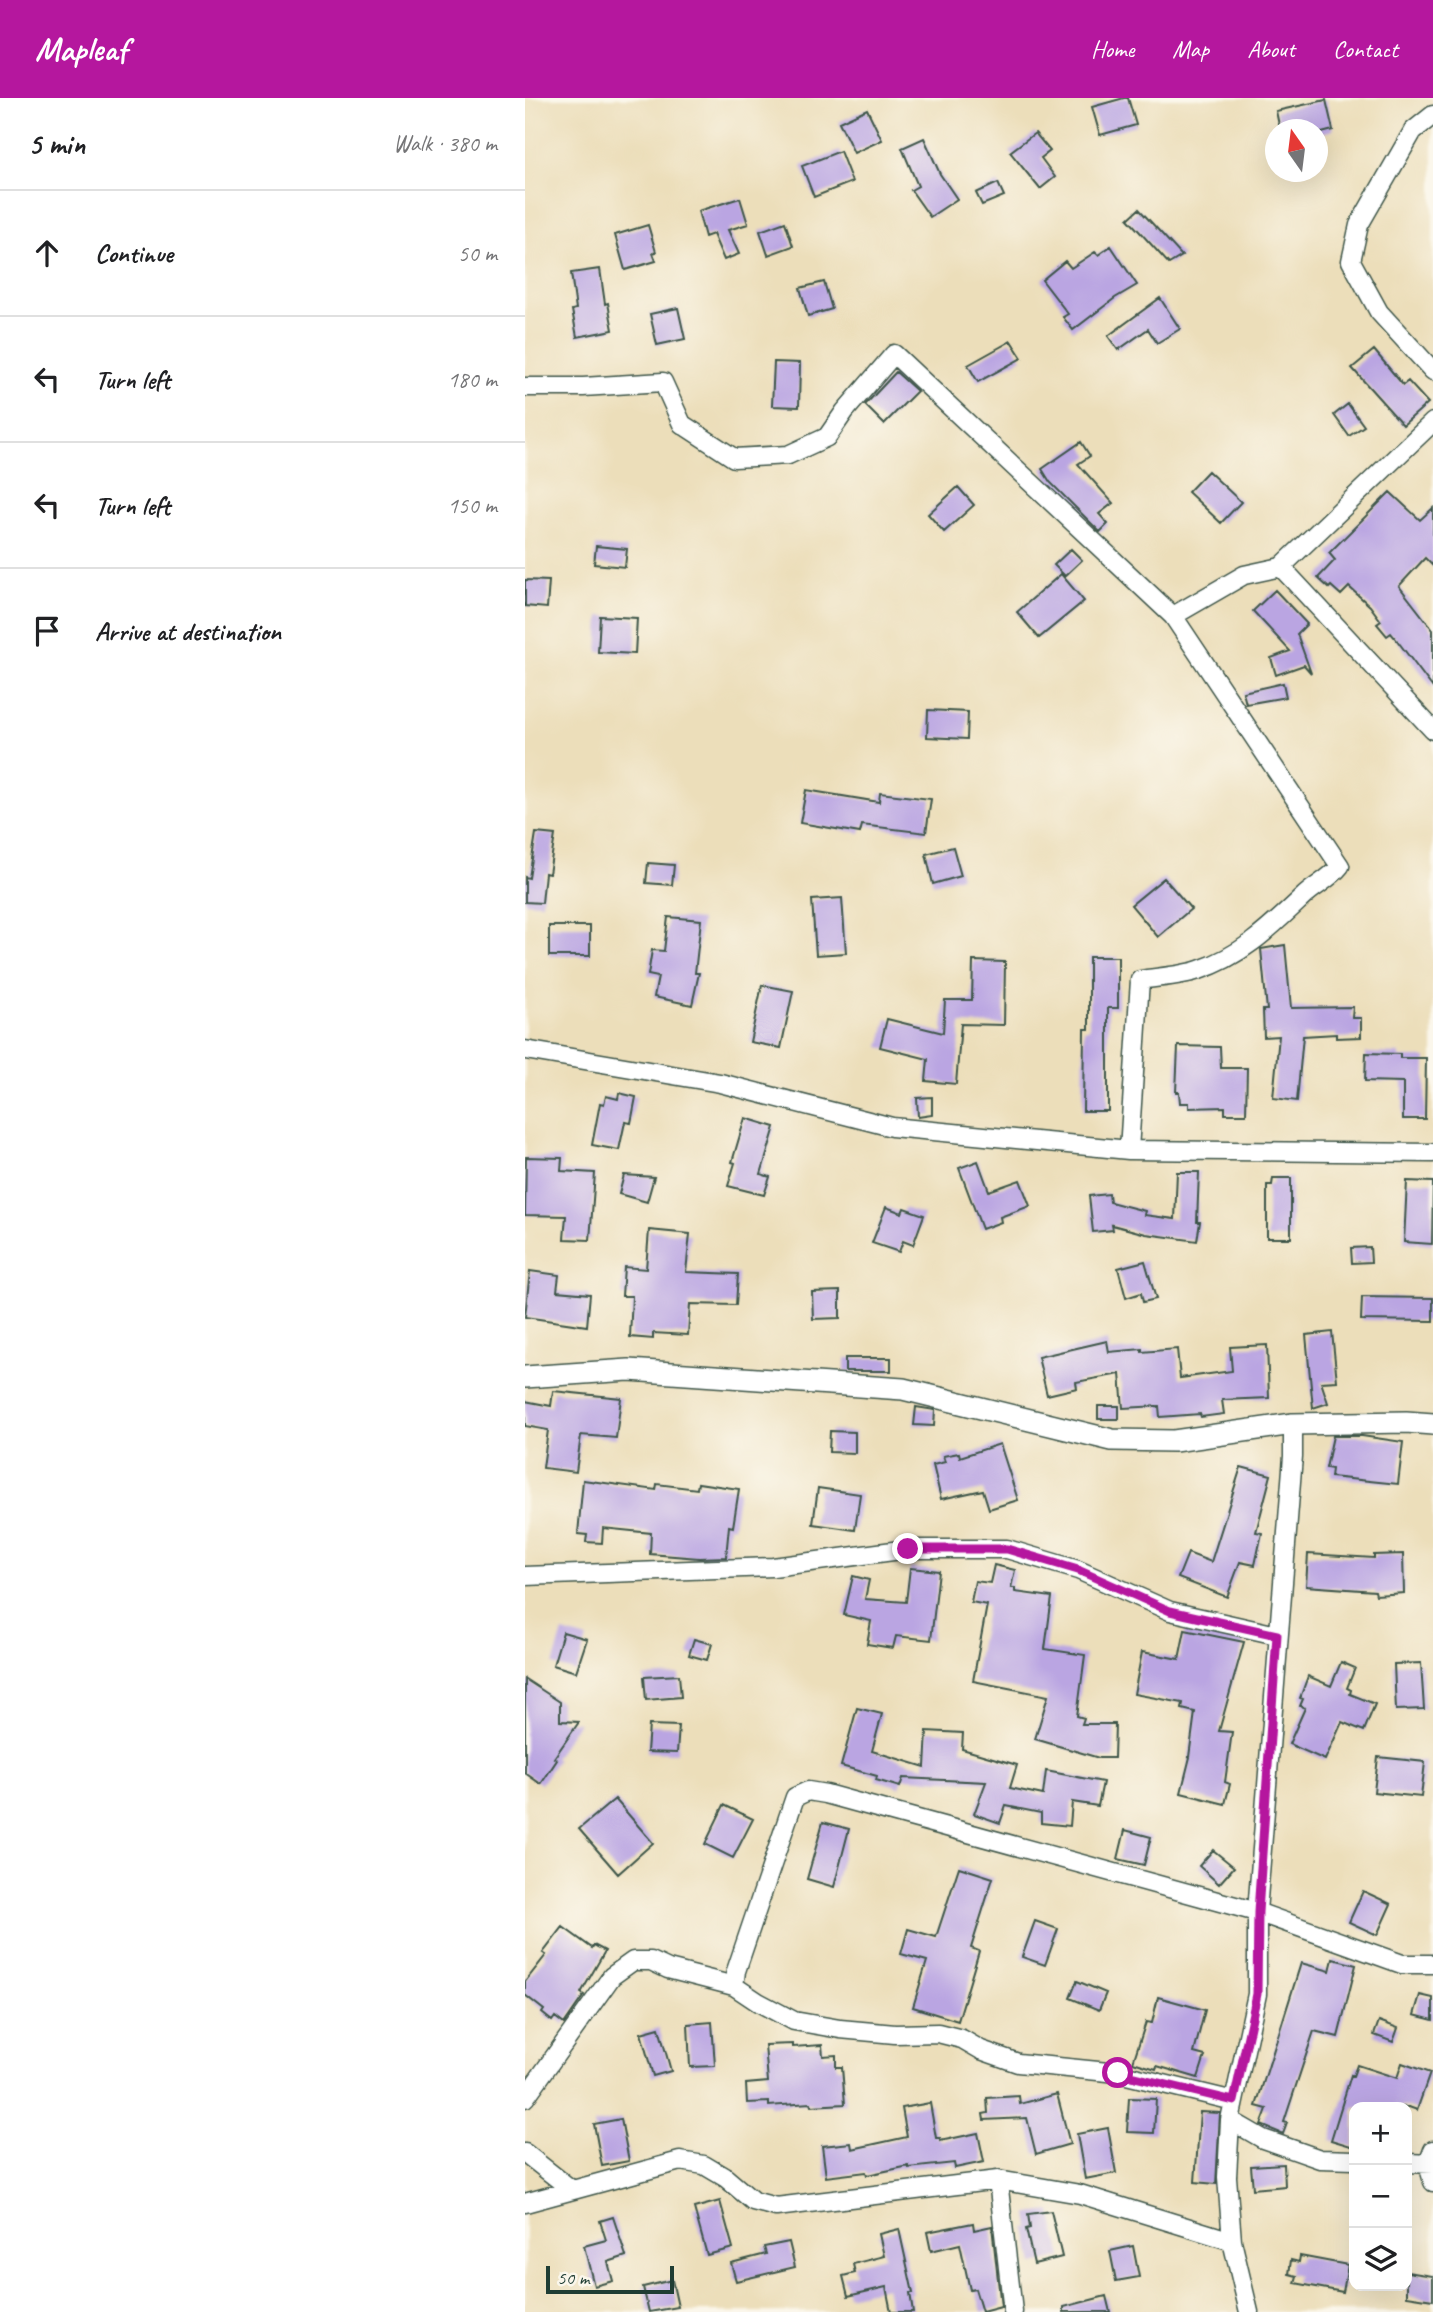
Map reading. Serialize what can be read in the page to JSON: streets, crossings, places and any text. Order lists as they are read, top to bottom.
{
  "scale_bar": "50 m",
  "north": "top",
  "page": {
    "header": "Mapleaf",
    "nav": [
      "Home",
      "Map",
      "About",
      "Contact"
    ],
    "heading": ["5 min", "Walk · 380 m"],
    "list": [
      ["Continue", "50 m"],
      ["Turn left", "180 m"],
      ["Turn left", "150 m"],
      "Arrive at destination"
    ],
    "map_buttons": ["+", "−"],
    "scale": "50 m"
  }
}
